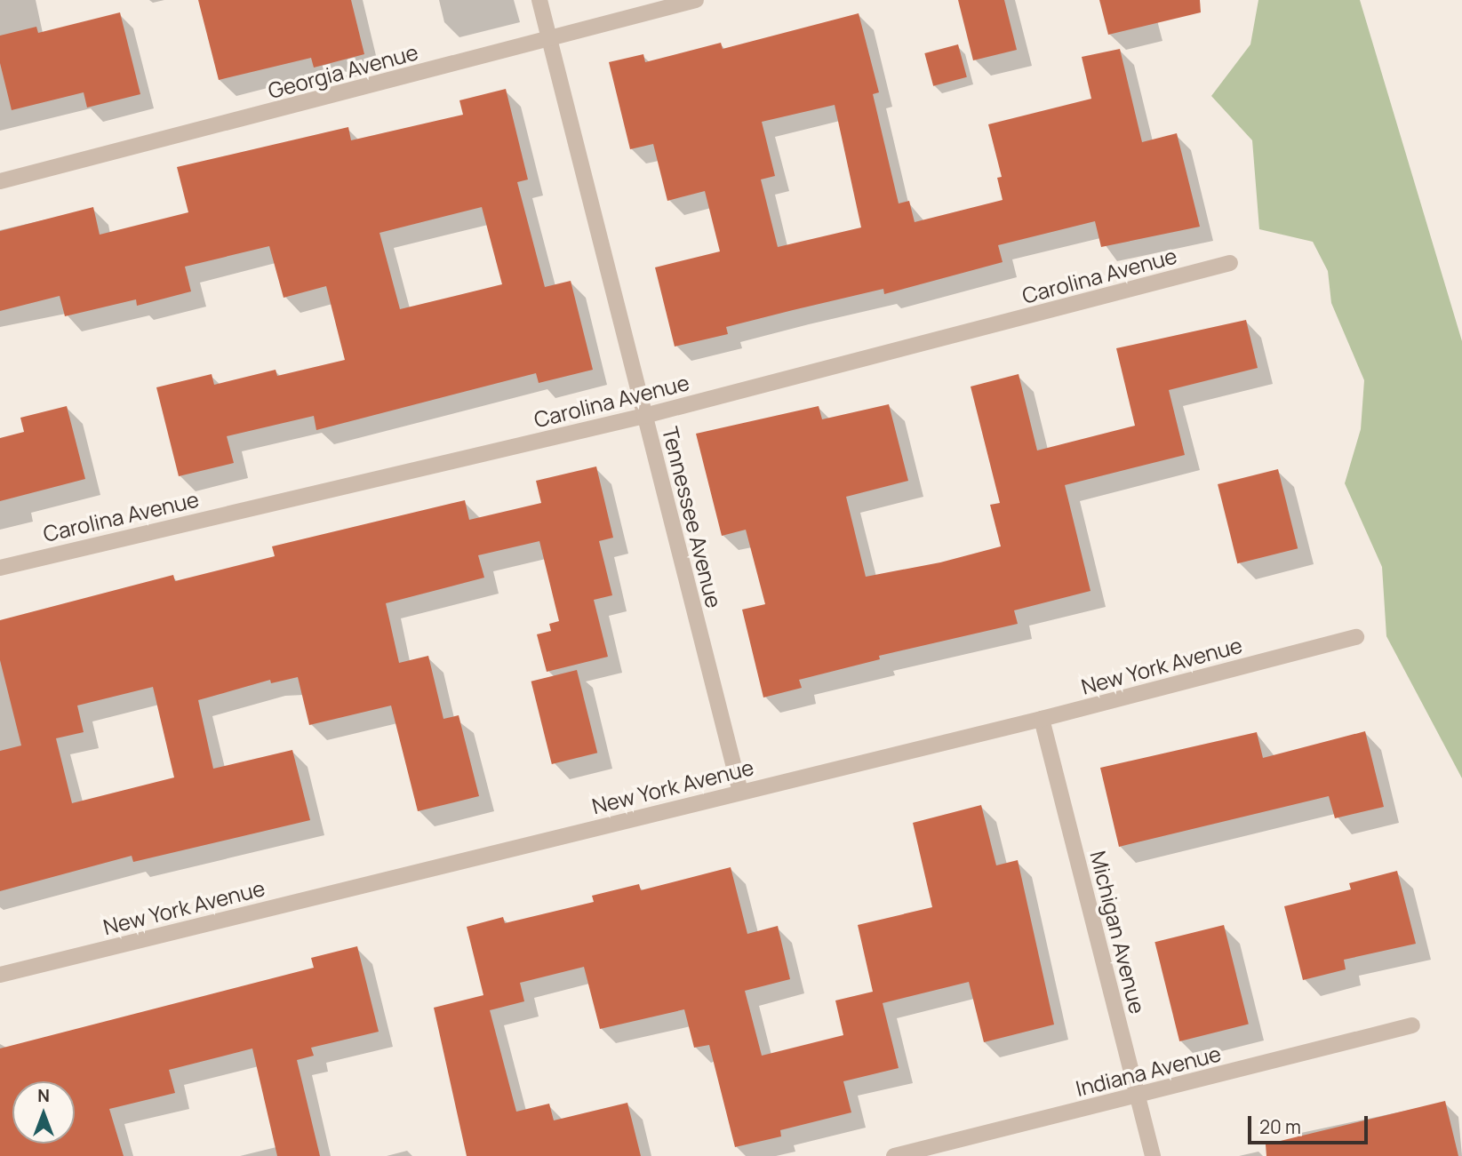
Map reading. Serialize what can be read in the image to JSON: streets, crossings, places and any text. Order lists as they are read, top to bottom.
{
  "streets": {
    "street": [
      "Georgia Avenue",
      "Carolina Avenue",
      "Tennessee Avenue",
      "New York Avenue",
      "Michigan Avenue",
      "Indiana Avenue"
    ]
  },
  "crossings": [
    ["Georgia Avenue", "Tennessee Avenue"],
    ["Carolina Avenue", "Tennessee Avenue"],
    ["Tennessee Avenue", "New York Avenue"],
    ["New York Avenue", "Michigan Avenue"],
    ["Michigan Avenue", "Indiana Avenue"]
  ],
  "scale_bar": "20 m",
  "north": "top"
}
